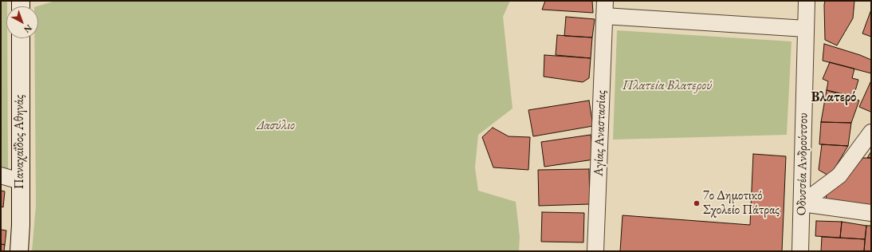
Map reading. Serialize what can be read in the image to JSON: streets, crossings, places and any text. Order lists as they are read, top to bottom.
{
  "streets": {
    "street": ["Αγίας Αναστασίας", "Παναχαΐδος Αθηνάς", "Οδυσσέα Ανδρούτσου"]
  },
  "crossings": [
    ["Αγίας Αναστασίας", "Οδυσσέα Ανδρούτσου"]
  ],
  "districts": ["Βλατερό"],
  "parks": ["Πλατεία Βλατερού", "Δασύλιο"],
  "places": ["7ο Δημοτικό Σχολείο Πάτρας"],
  "north": "bottom right"
}
